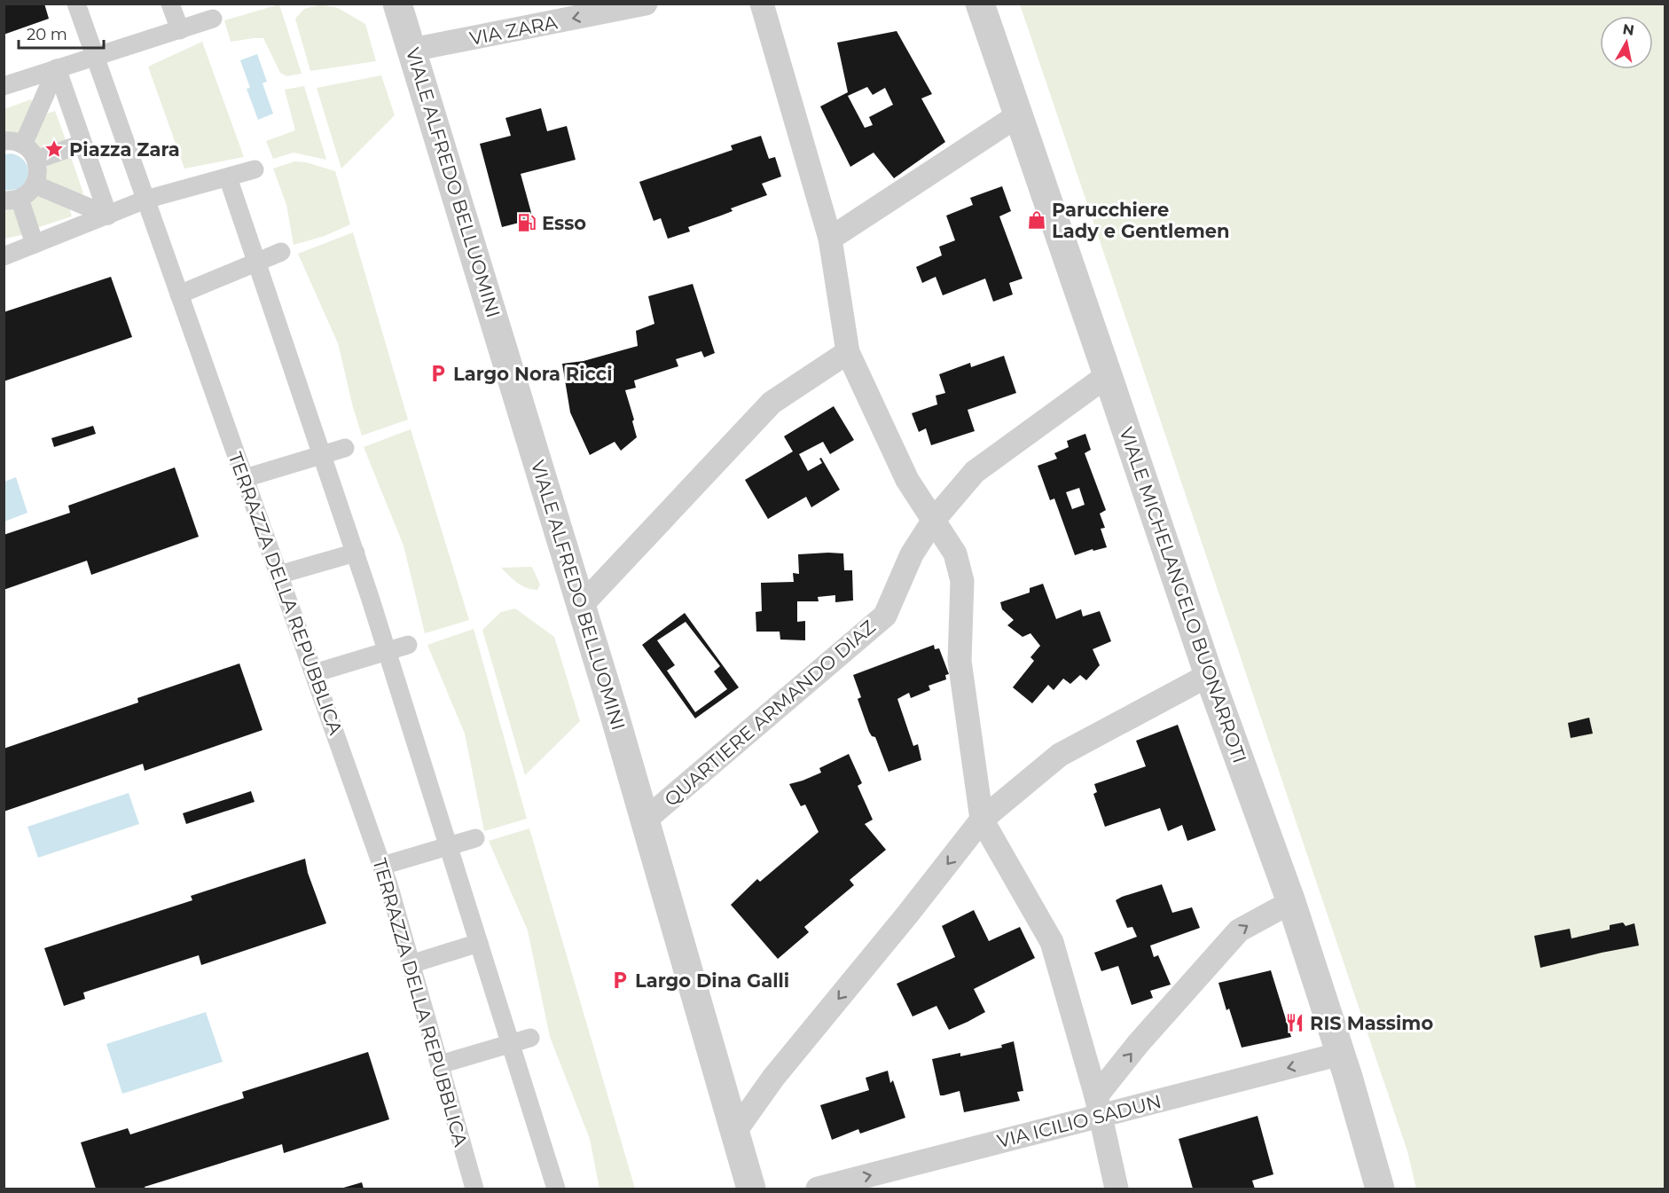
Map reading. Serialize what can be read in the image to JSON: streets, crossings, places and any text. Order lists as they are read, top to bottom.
{
  "streets": {
    "street": [
      "VIA ZARA",
      "VIALE ALFREDO BELLUOMINI",
      "TERRAZZA DELLA REPUBBLICA",
      "VIALE MICHELANGELO BUONARROTI",
      "QUARTIERE ARMANDO DIAZ",
      "VIA ICILIO SADUN"
    ]
  },
  "crossings": [
    ["VIA ZARA", "VIALE ALFREDO BELLUOMINI"],
    ["VIALE ALFREDO BELLUOMINI", "QUARTIERE ARMANDO DIAZ"],
    ["VIALE MICHELANGELO BUONARROTI", "QUARTIERE ARMANDO DIAZ"],
    ["VIALE MICHELANGELO BUONARROTI", "VIA ICILIO SADUN"]
  ],
  "one_way": ["VIA ZARA"],
  "places": {
    "place": ["Piazza Zara"],
    "shop": ["Parucchiere Lady e Gentlemen"],
    "fuel station": ["Esso"],
    "parking": ["Largo Nora Ricci", "Largo Dina Galli"],
    "restaurant": ["RIS Massimo"]
  },
  "scale_bar": "20 m",
  "north": "top"
}
